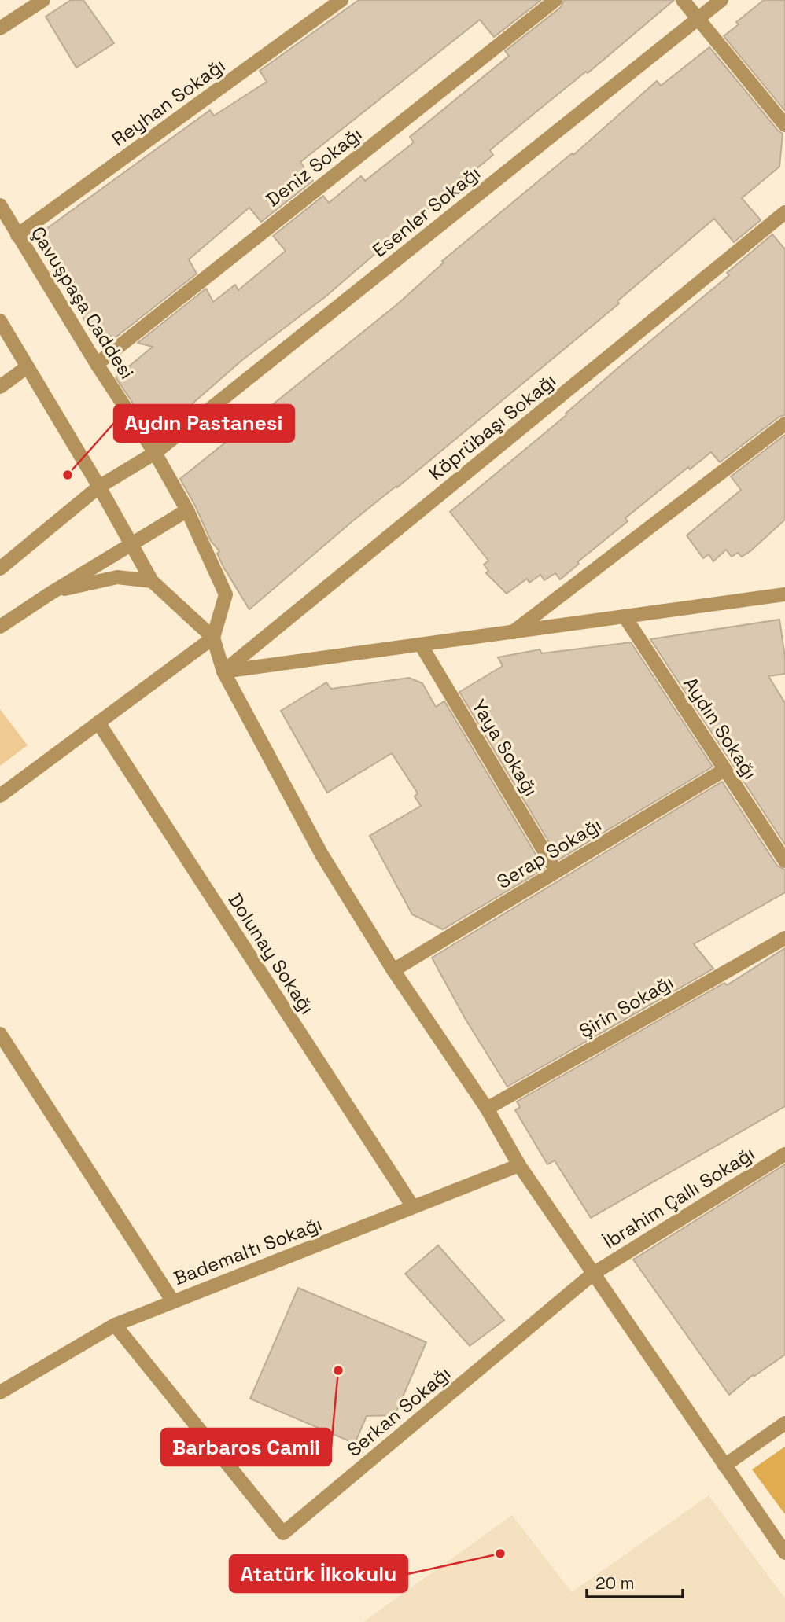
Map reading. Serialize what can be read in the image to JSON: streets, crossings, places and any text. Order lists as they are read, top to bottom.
{
  "streets": {
    "street": [
      "Reyhan Sokağı",
      "Deniz Sokağı",
      "Esenler Sokağı",
      "Çavuşpaşa Caddesi",
      "Köprübaşı Sokağı",
      "Aydın Sokağı",
      "Yaya Sokağı",
      "Serap Sokağı",
      "Dolunay Sokağı",
      "Şirin Sokağı",
      "İbrahim Çallı Sokağı",
      "Bademaltı Sokağı",
      "Serkan Sokağı"
    ]
  },
  "crossings": [
    ["Reyhan Sokağı", "Çavuşpaşa Caddesi"],
    ["Deniz Sokağı", "Çavuşpaşa Caddesi"],
    ["Esenler Sokağı", "Çavuşpaşa Caddesi"],
    ["Aydın Sokağı", "Serap Sokağı"],
    ["Yaya Sokağı", "Serap Sokağı"],
    ["Dolunay Sokağı", "Bademaltı Sokağı"],
    ["İbrahim Çallı Sokağı", "Serkan Sokağı"],
    ["Bademaltı Sokağı", "Serkan Sokağı"]
  ],
  "places": ["Aydın Pastanesi", "Barbaros Camii", "Atatürk İlkokulu"],
  "scale_bar": "20 m"
}
